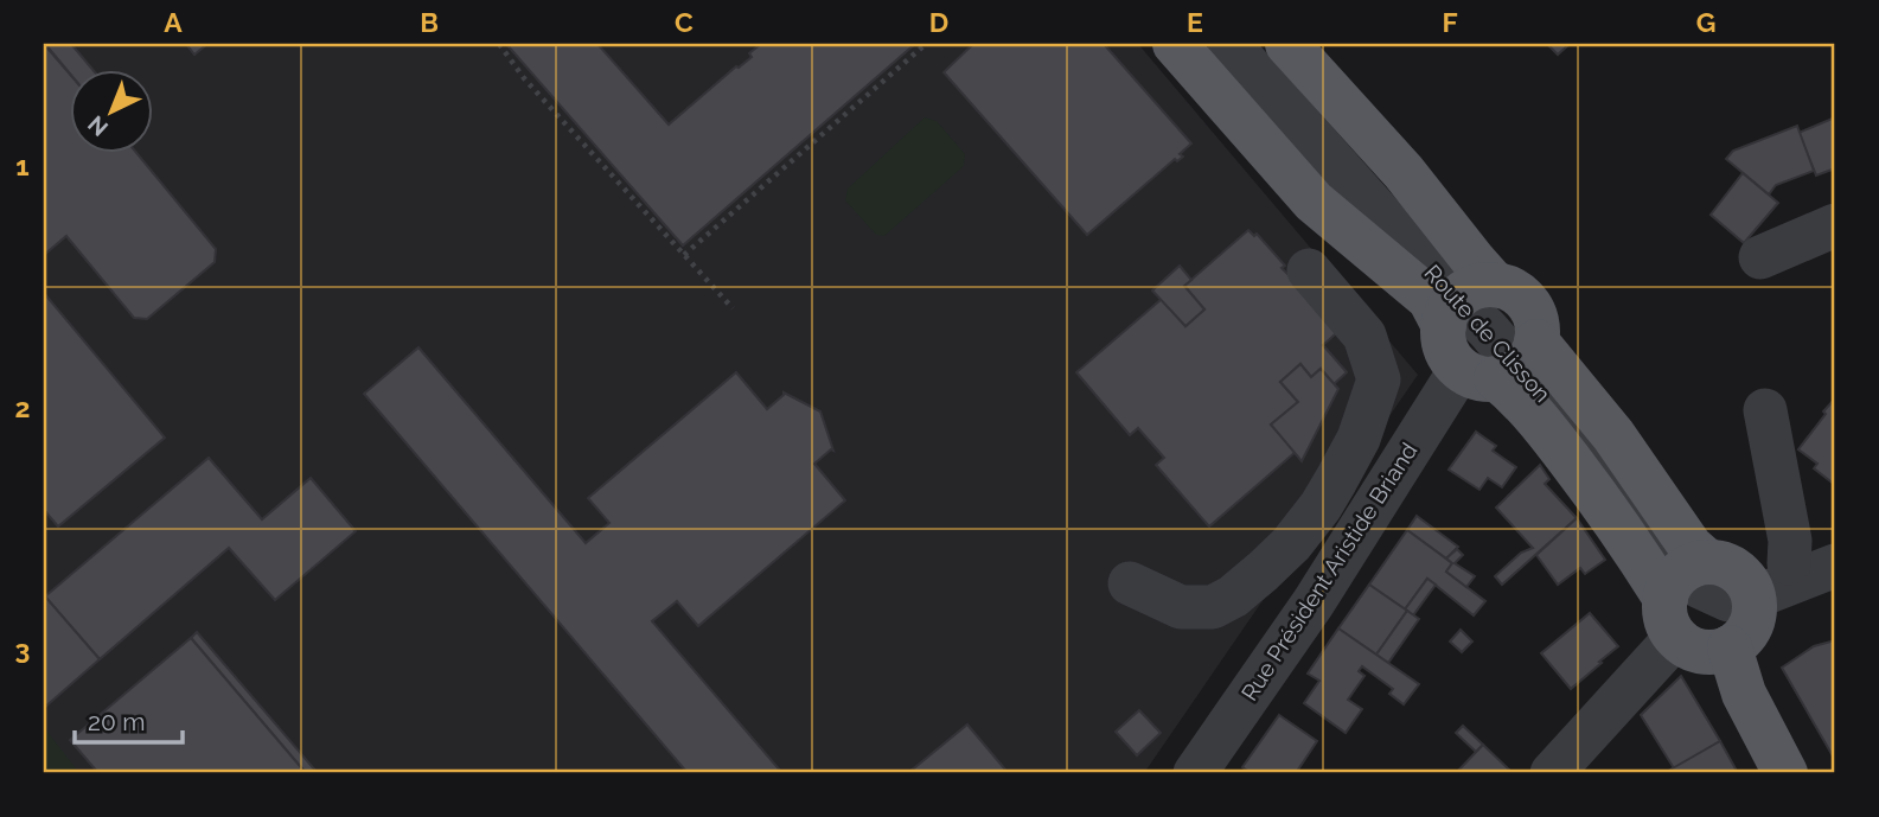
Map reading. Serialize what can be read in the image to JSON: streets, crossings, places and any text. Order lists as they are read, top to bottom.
{
  "streets": {
    "main road": ["Route de Clisson"],
    "street": ["Rue Président Aristide Briand"]
  },
  "crossings": [
    ["Route de Clisson", "Rue Président Aristide Briand"]
  ],
  "scale_bar": "20 m",
  "north": "bottom left",
  "grid": {
    "columns": [
      "A",
      "B",
      "C",
      "D",
      "E",
      "F",
      "G"
    ],
    "rows": ["1", "2", "3"]
  }
}
